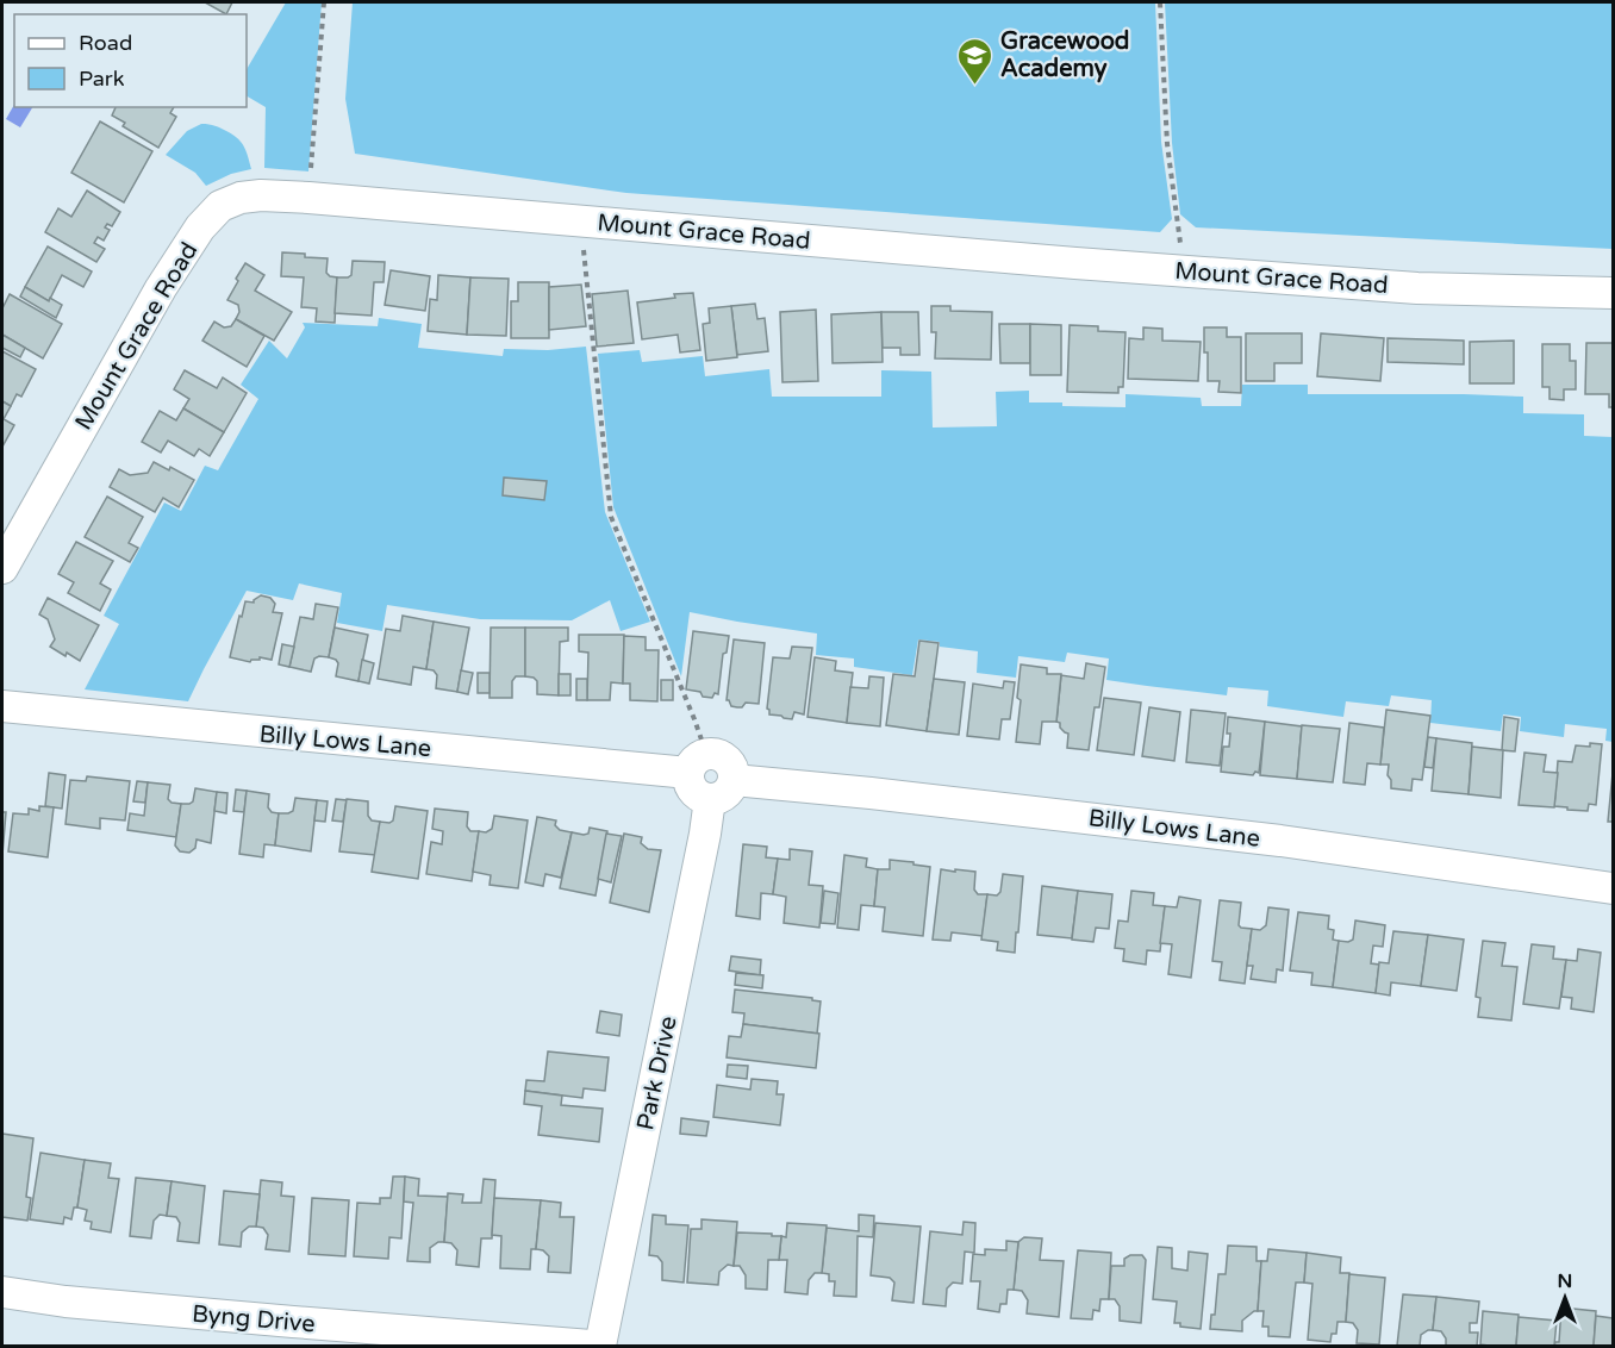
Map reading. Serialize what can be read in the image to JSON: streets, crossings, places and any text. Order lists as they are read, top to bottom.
{
  "streets": {
    "street": [
      "Mount Grace Road",
      "Billy Lows Lane",
      "Park Drive",
      "Byng Drive"
    ]
  },
  "crossings": [
    ["Billy Lows Lane", "Park Drive"]
  ],
  "places": {
    "school or university": ["Gracewood Academy"]
  },
  "legend": ["Road", "Park"],
  "north": "top"
}
